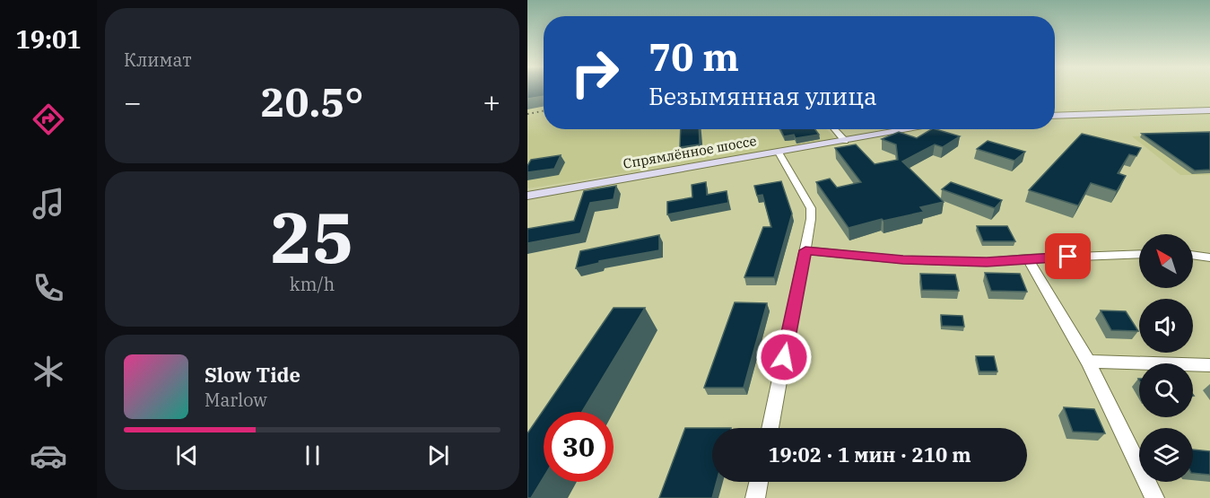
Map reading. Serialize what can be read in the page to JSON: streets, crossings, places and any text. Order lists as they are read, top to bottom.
{
  "streets": {
    "main road": ["Спрямлённое шоссе"]
  },
  "north": "top left",
  "page": {
    "tabs": "19:01",
    "tile": [
      "Климат",
      ["25", "km/h"]
    ],
    "turn": ["70 m", "Безымянная улица"],
    "heat": ["−", "20.5°", "+"],
    "song": ["Slow Tide", "Marlow"],
    "limit": "30",
    "trip": "19:02 · 1 мин · 210 m"
  }
}
